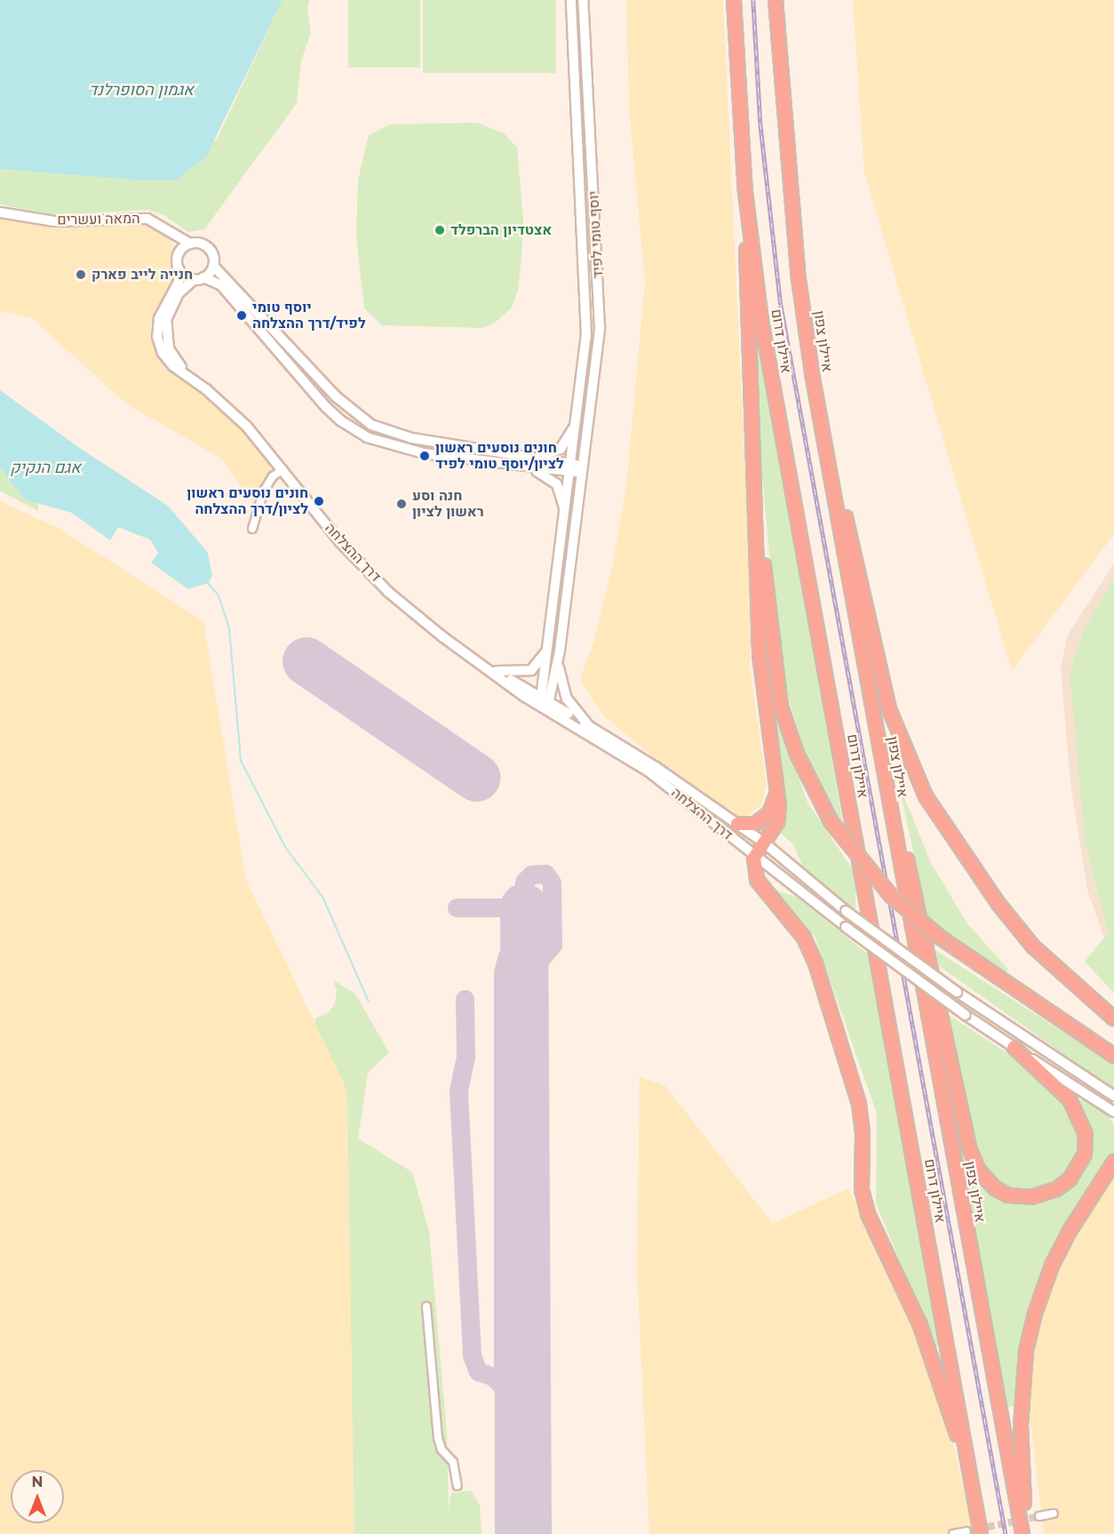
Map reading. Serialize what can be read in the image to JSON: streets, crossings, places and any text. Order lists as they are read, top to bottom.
{
  "streets": {
    "highway": ["איילון דרום", "איילון צפון"],
    "street": ["המאה ועשרים", "יוסף טומי לפיד", "דרך ההצלחה"]
  },
  "crossings": [
    ["המאה ועשרים", "דרך ההצלחה"],
    ["יוסף טומי לפיד", "דרך ההצלחה"]
  ],
  "water": ["אגמון הסופרלנד", "אגם הנקיק"],
  "places": [
    "אצטדיון הברפלד",
    "חנייה לייב פארק",
    "יוסף טומי לפיד/דרך ההצלחה",
    "חונים נוסעים ראשון לציון/יוסף טומי לפיד",
    "חונים נוסעים ראשון לציון/דרך ההצלחה",
    "חנה וסע ראשון לציון"
  ],
  "north": "top"
}
